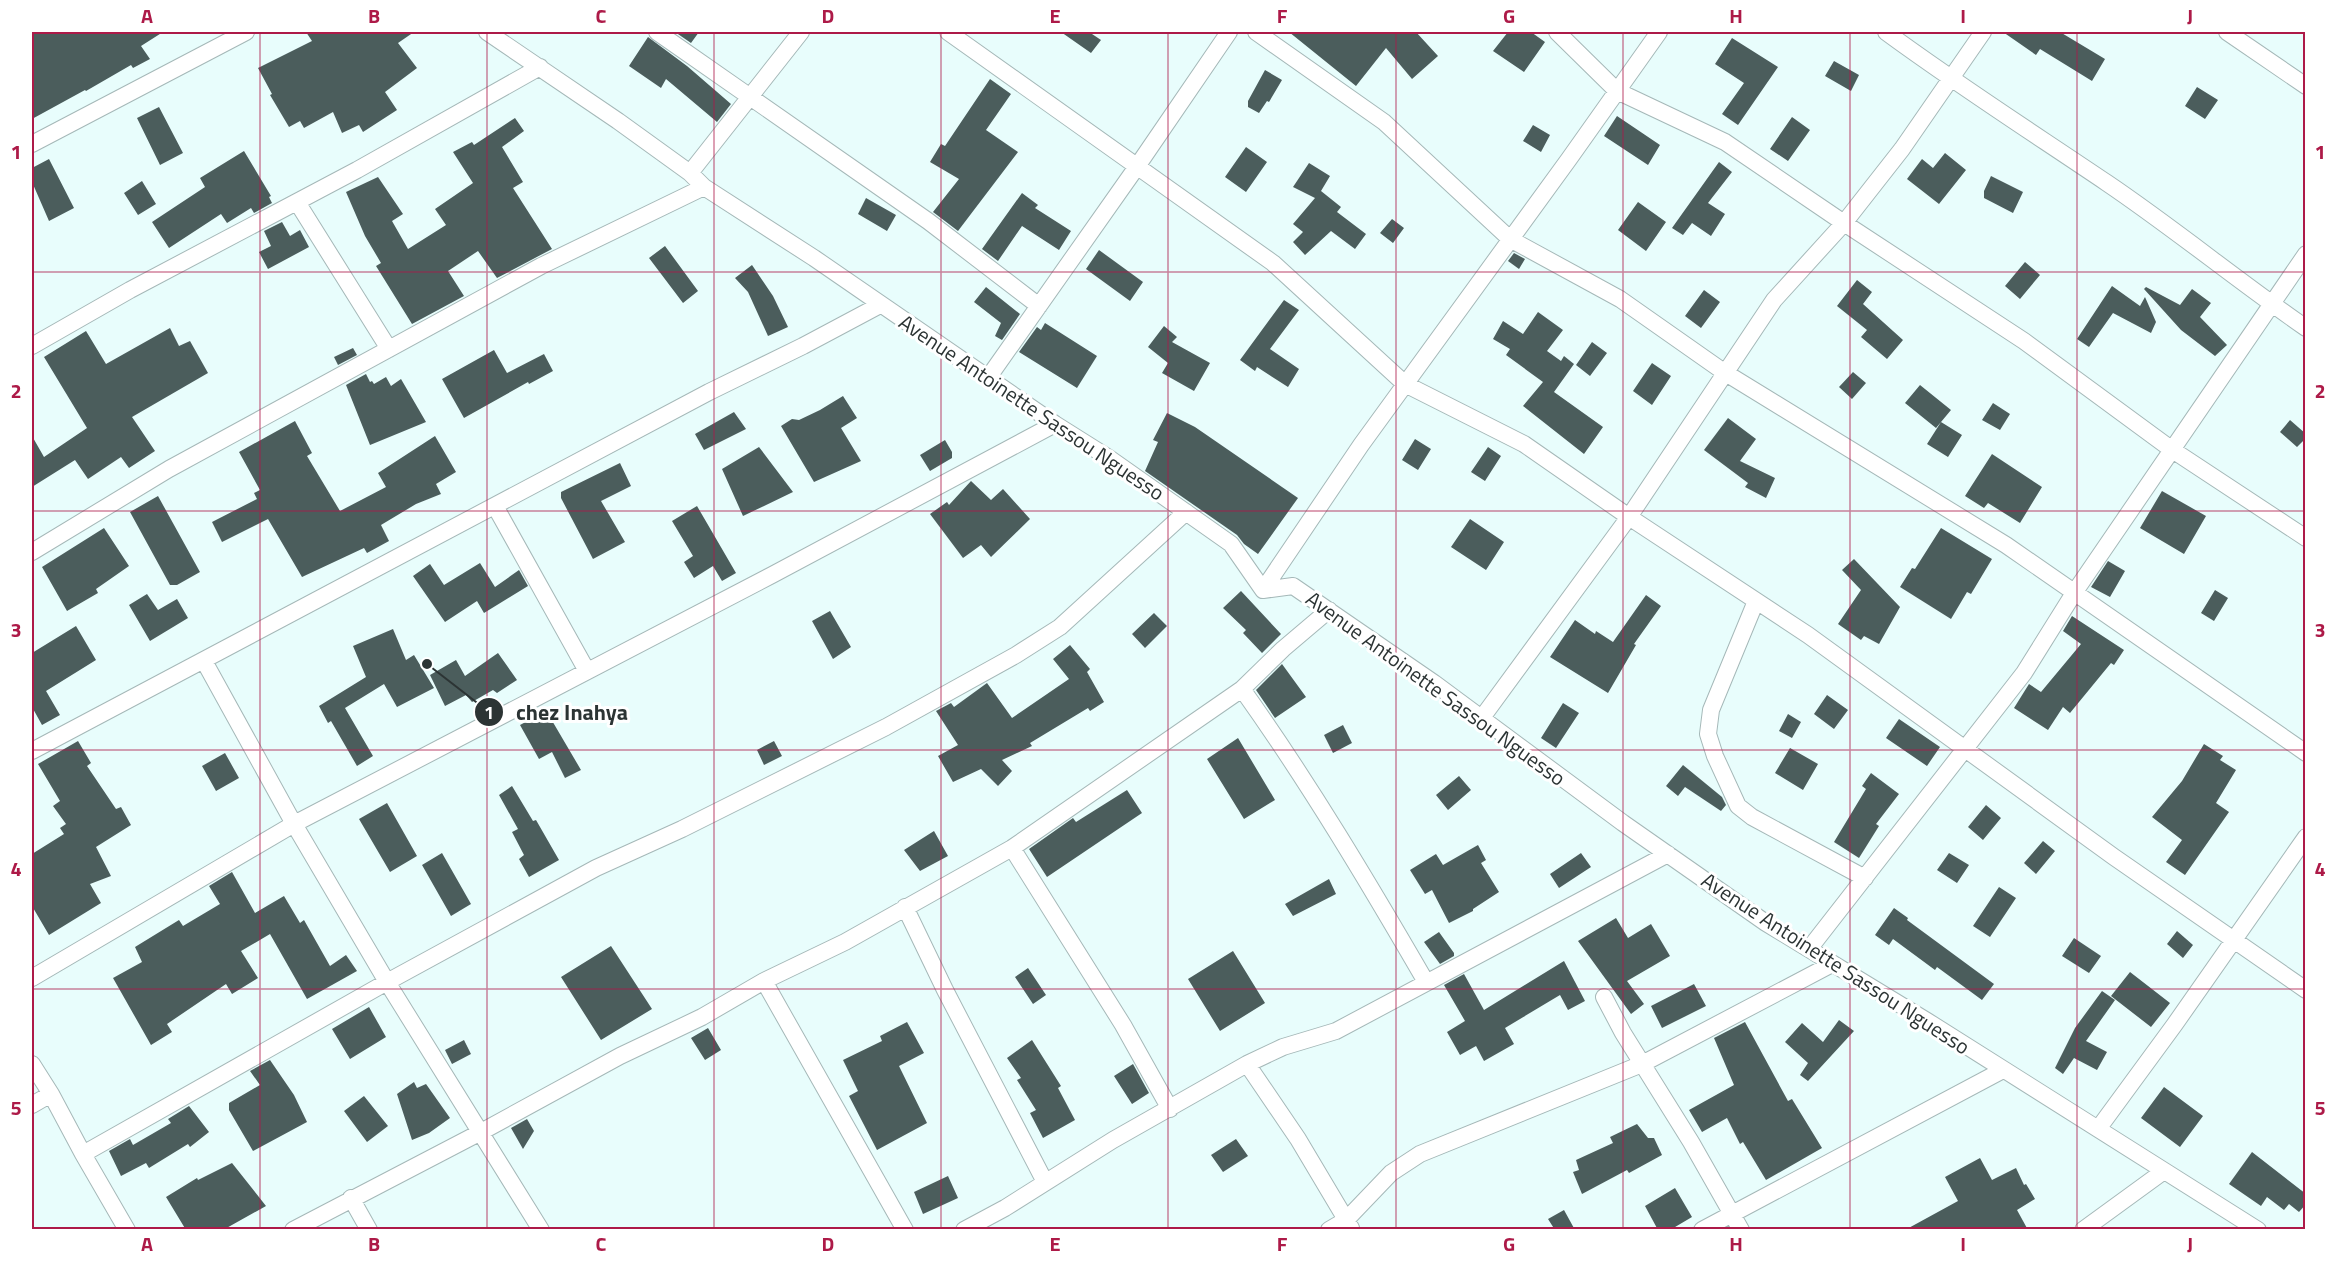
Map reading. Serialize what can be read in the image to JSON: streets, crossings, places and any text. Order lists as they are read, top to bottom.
{
  "streets": {
    "street": ["Avenue Antoinette Sassou Nguesso"]
  },
  "places": ["chez Inahya"],
  "grid": {
    "columns": [
      "A",
      "B",
      "C",
      "D",
      "E",
      "F",
      "G",
      "H",
      "I",
      "J"
    ],
    "rows": [
      "1",
      "2",
      "3",
      "4",
      "5"
    ]
  }
}
